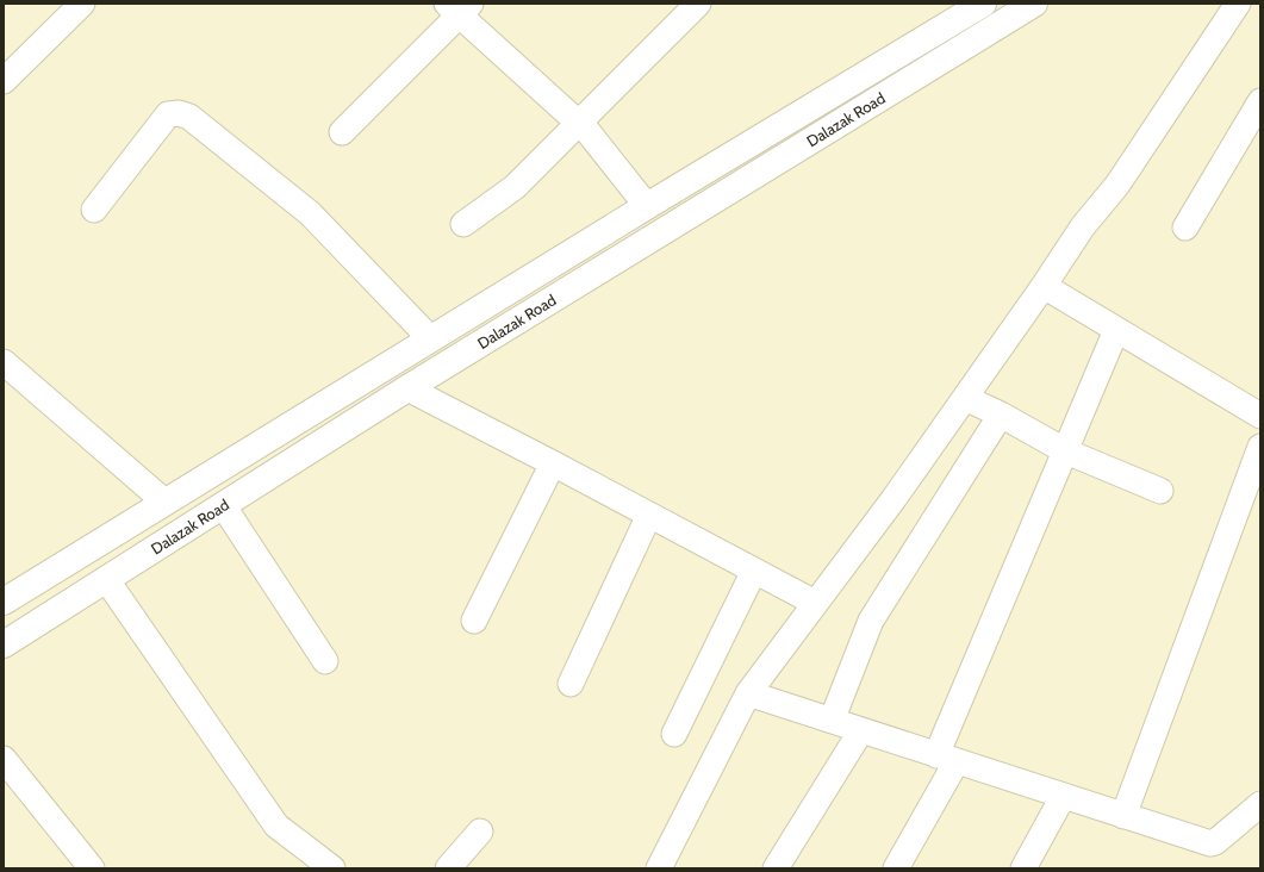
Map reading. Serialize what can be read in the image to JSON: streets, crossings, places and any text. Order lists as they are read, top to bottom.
{
  "streets": {
    "main road": ["Dalazak Road"]
  }
}
